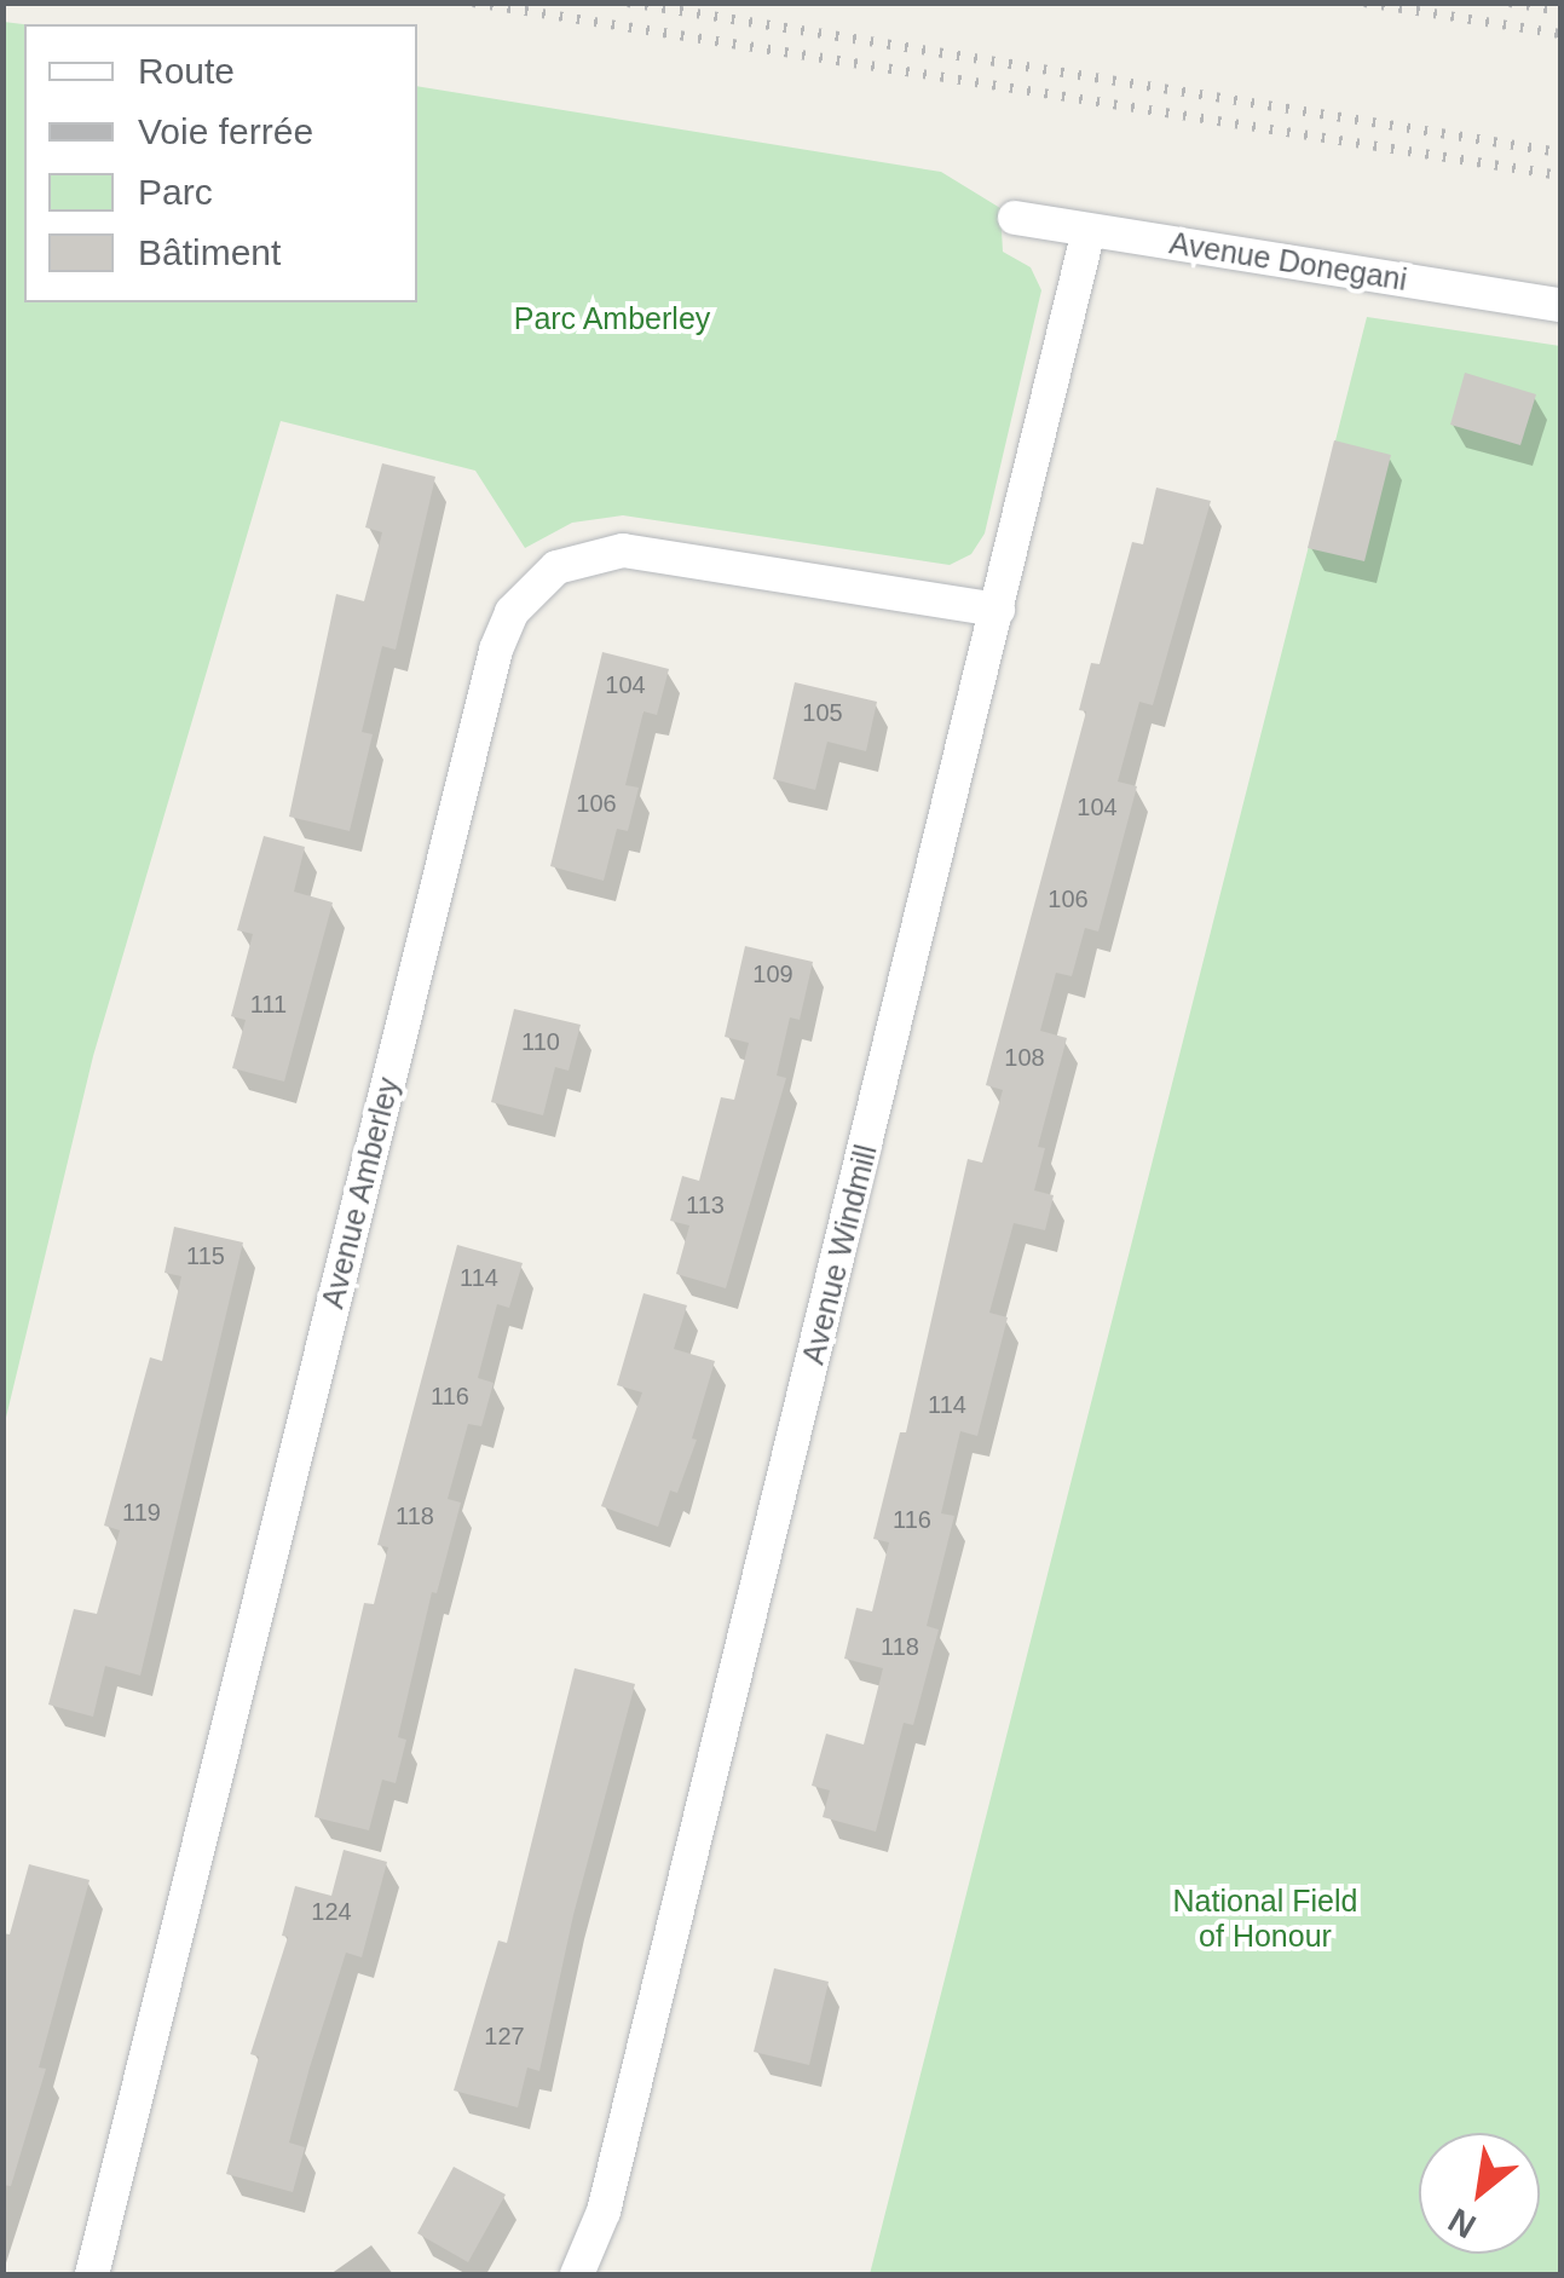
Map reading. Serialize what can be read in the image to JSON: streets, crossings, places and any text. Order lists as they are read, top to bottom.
{
  "streets": {
    "street": ["Avenue Donegani", "Avenue Amberley", "Avenue Windmill"]
  },
  "crossings": [
    ["Avenue Donegani", "Avenue Windmill"],
    ["Avenue Amberley", "Avenue Windmill"]
  ],
  "parks": ["Parc Amberley", "National Field of Honour"],
  "house_numbers": [
    "104",
    "105",
    "106",
    "104",
    "106",
    "109",
    "111",
    "110",
    "108",
    "113",
    "115",
    "114",
    "116",
    "114",
    "119",
    "118",
    "116",
    "118",
    "124",
    "127"
  ],
  "legend": [
    "Route",
    "Voie ferrée",
    "Parc",
    "Bâtiment"
  ],
  "north": "bottom left"
}
